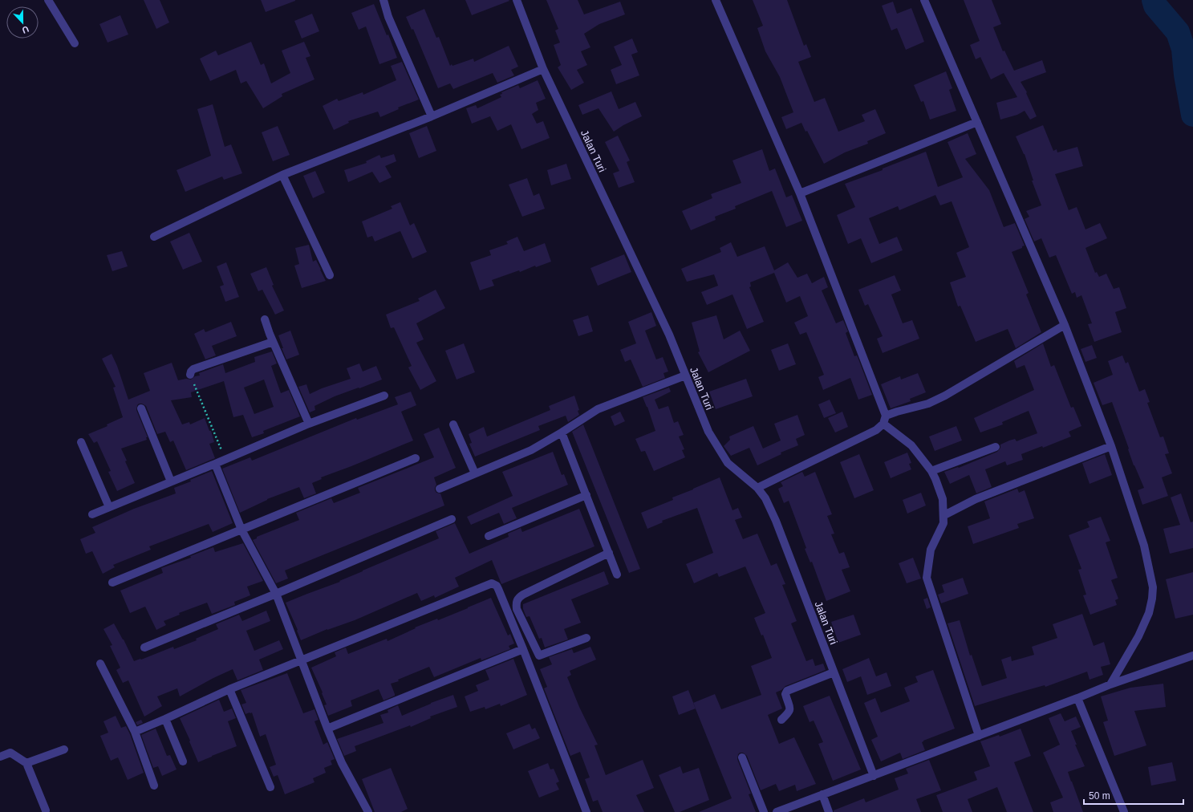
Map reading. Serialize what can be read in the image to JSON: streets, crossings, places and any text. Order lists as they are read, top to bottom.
{
  "streets": {
    "street": ["Jalan Turi"]
  },
  "scale_bar": "50 m",
  "north": "bottom"
}
